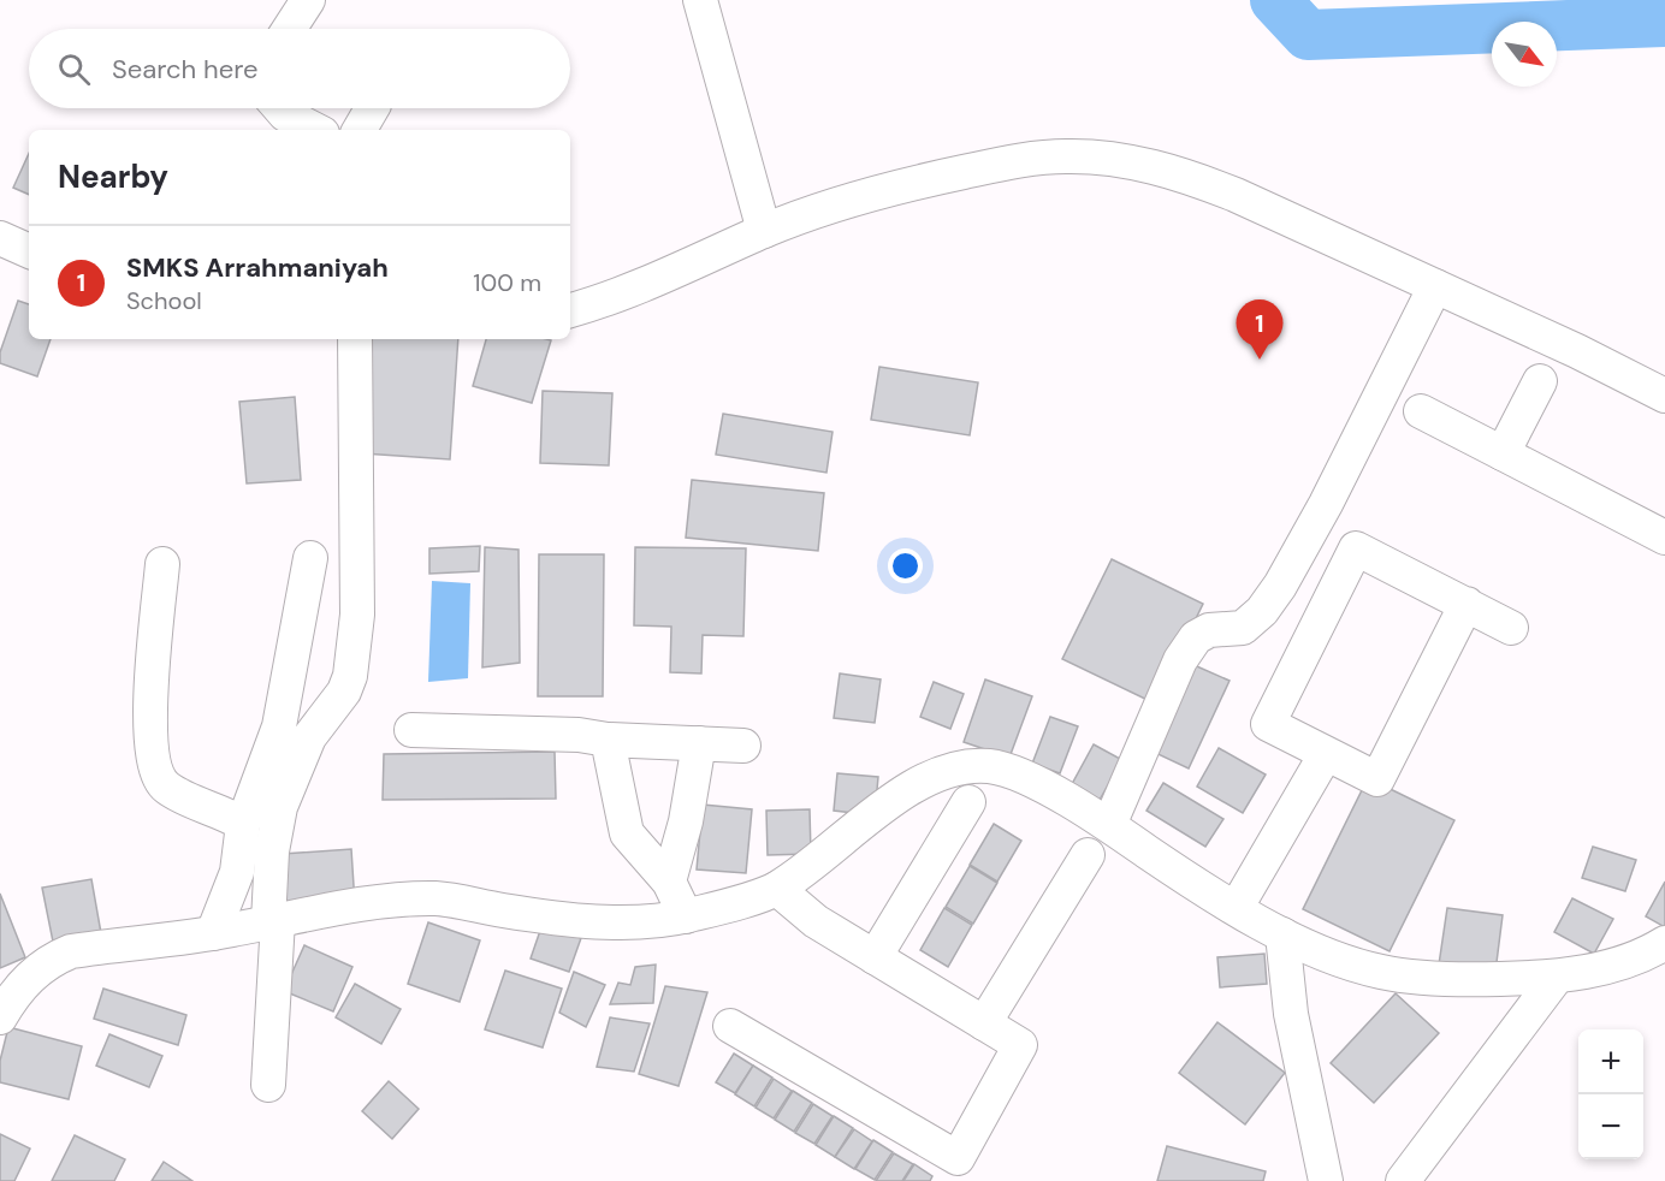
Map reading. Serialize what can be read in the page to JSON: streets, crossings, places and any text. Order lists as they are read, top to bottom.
{
  "north": "bottom right",
  "page": {
    "search": "Search here",
    "heading": "Nearby",
    "list": [
      {
        "mark": "1",
        "name": "SMKS Arrahmaniyah",
        "note": "School",
        "value": "100 m"
      }
    ],
    "pins": "1",
    "map_buttons": ["+", "−"]
  }
}
